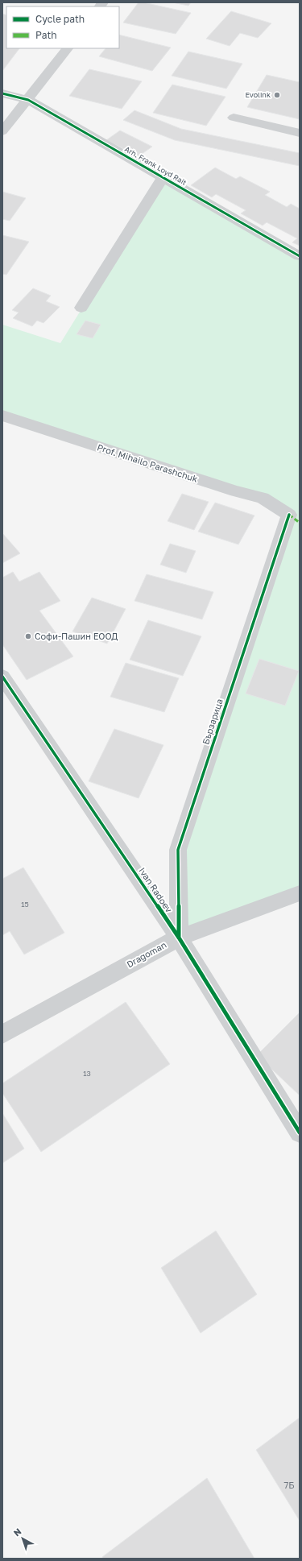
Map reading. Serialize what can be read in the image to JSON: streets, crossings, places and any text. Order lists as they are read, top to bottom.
{
  "streets": {
    "street": [
      "Arh. Frank Loyd Rait",
      "Prof. Mihailo Parashchuk",
      "Бързарица",
      "Ivan Radoev",
      "Dragoman"
    ]
  },
  "crossings": [
    ["Prof. Mihailo Parashchuk", "Бързарица"],
    ["Бързарица", "Ivan Radoev"],
    ["Бързарица", "Dragoman"],
    ["Ivan Radoev", "Dragoman"]
  ],
  "places": ["Evolink", "Софи-Пашин ЕООД"],
  "house_numbers": ["15", "13", "7Б"],
  "legend": ["Cycle path", "Path"],
  "north": "top left"
}
